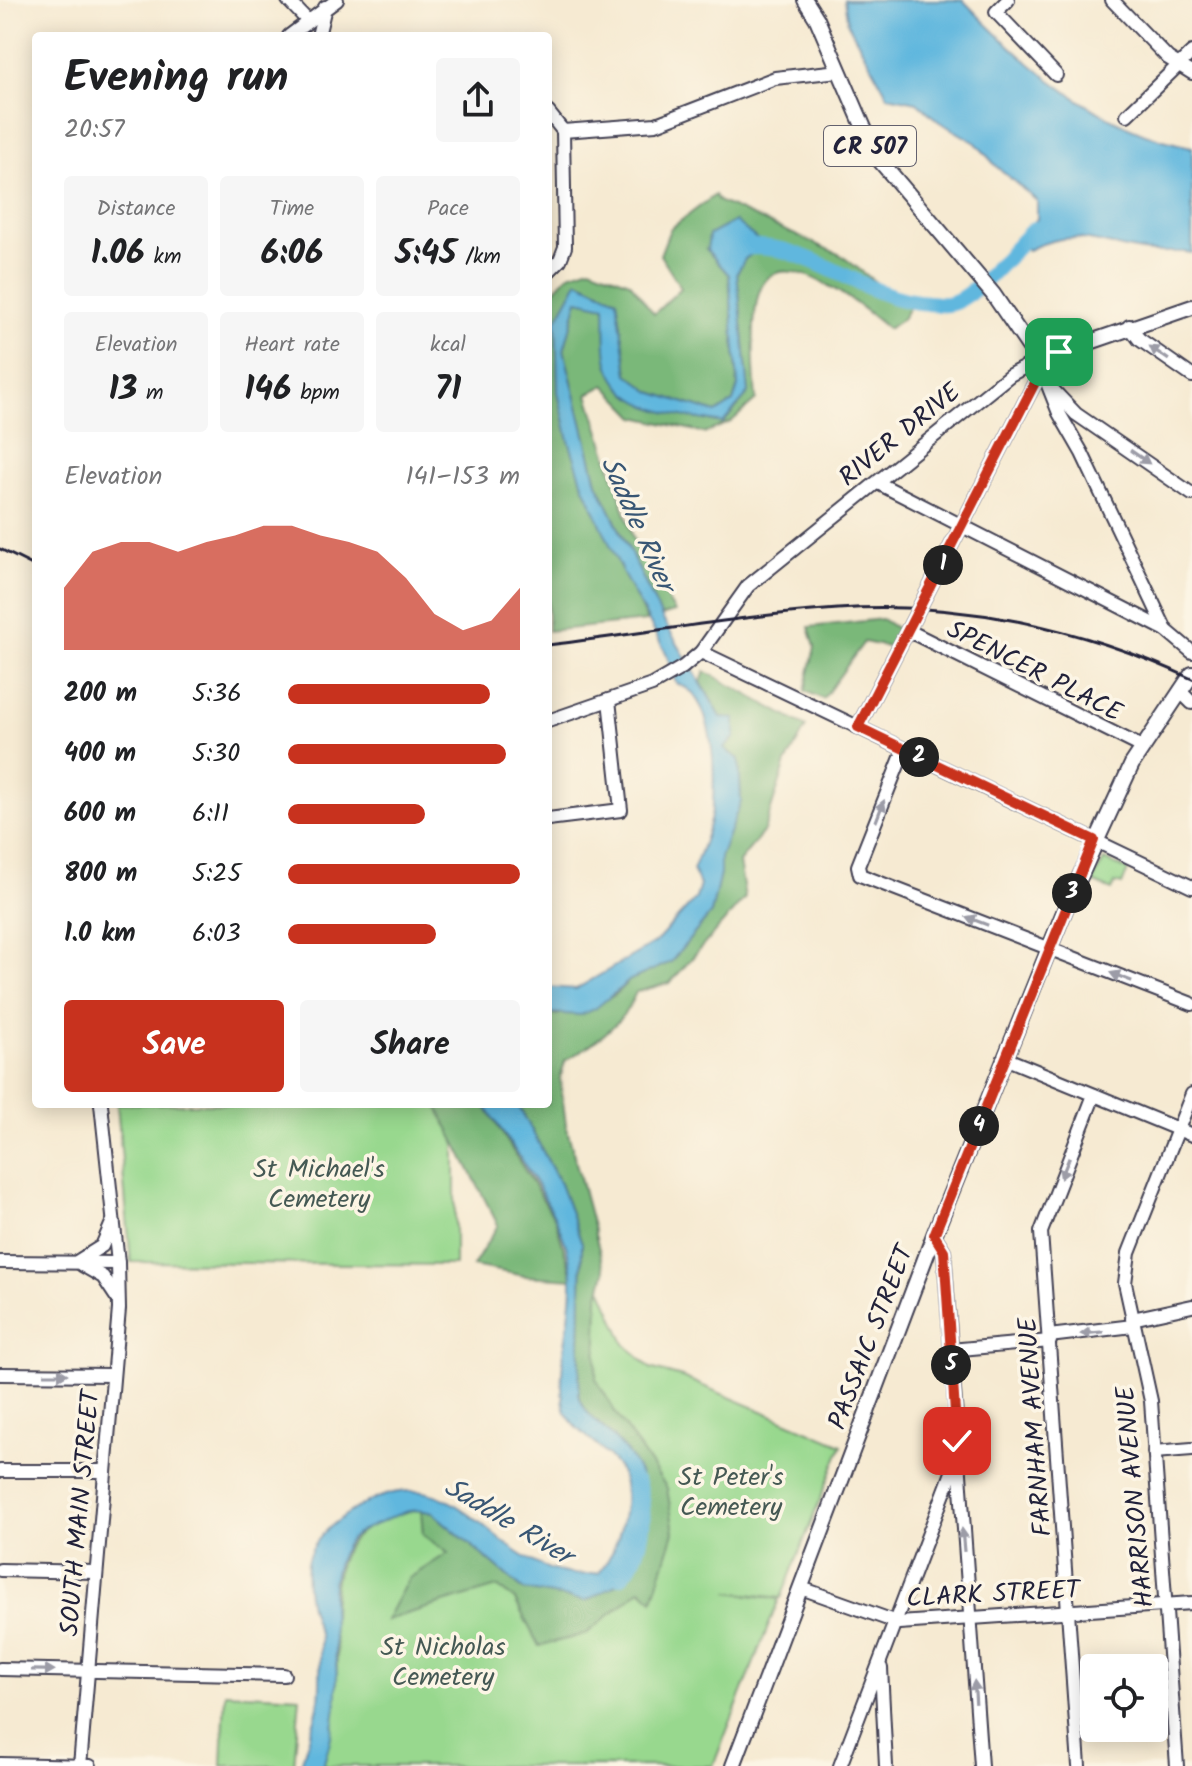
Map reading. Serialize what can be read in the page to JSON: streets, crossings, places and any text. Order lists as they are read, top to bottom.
{
  "streets": {
    "main road": ["CR 507", "RIVER DRIVE", "PASSAIC STREET"],
    "street": [
      "SPENCER PLACE",
      "FARNHAM AVENUE",
      "HARRISON AVENUE",
      "SOUTH MAIN STREET",
      "CLARK STREET"
    ]
  },
  "crossings": [
    ["CR 507", "RIVER DRIVE"],
    ["SPENCER PLACE", "PASSAIC STREET"],
    ["PASSAIC STREET", "CLARK STREET"],
    ["FARNHAM AVENUE", "CLARK STREET"],
    ["HARRISON AVENUE", "CLARK STREET"]
  ],
  "water": ["Saddle River"],
  "parks": ["St Michael's Cemetery", "St Peter's Cemetery", "St Nicholas Cemetery"],
  "page": {
    "heading": ["Evening run", "20:57"],
    "stats": [
      ["Distance", "1.06 km"],
      ["Time", "6:06"],
      ["Pace", "5:45 /km"],
      ["Elevation", "13 m"],
      ["Heart rate", "146 bpm"],
      ["kcal", "71"]
    ],
    "chart": ["Elevation", "141–153 m"],
    "pins": [
      "1",
      "2",
      "3",
      "4",
      "5"
    ],
    "list": [
      {
        "name": "200 m",
        "note": "5:36"
      },
      {
        "name": "400 m",
        "note": "5:30"
      },
      {
        "name": "600 m",
        "note": "6:11"
      },
      {
        "name": "800 m",
        "note": "5:25"
      },
      {
        "name": "1.0 km",
        "note": "6:03"
      }
    ],
    "buttons": ["Save", "Share"]
  }
}
